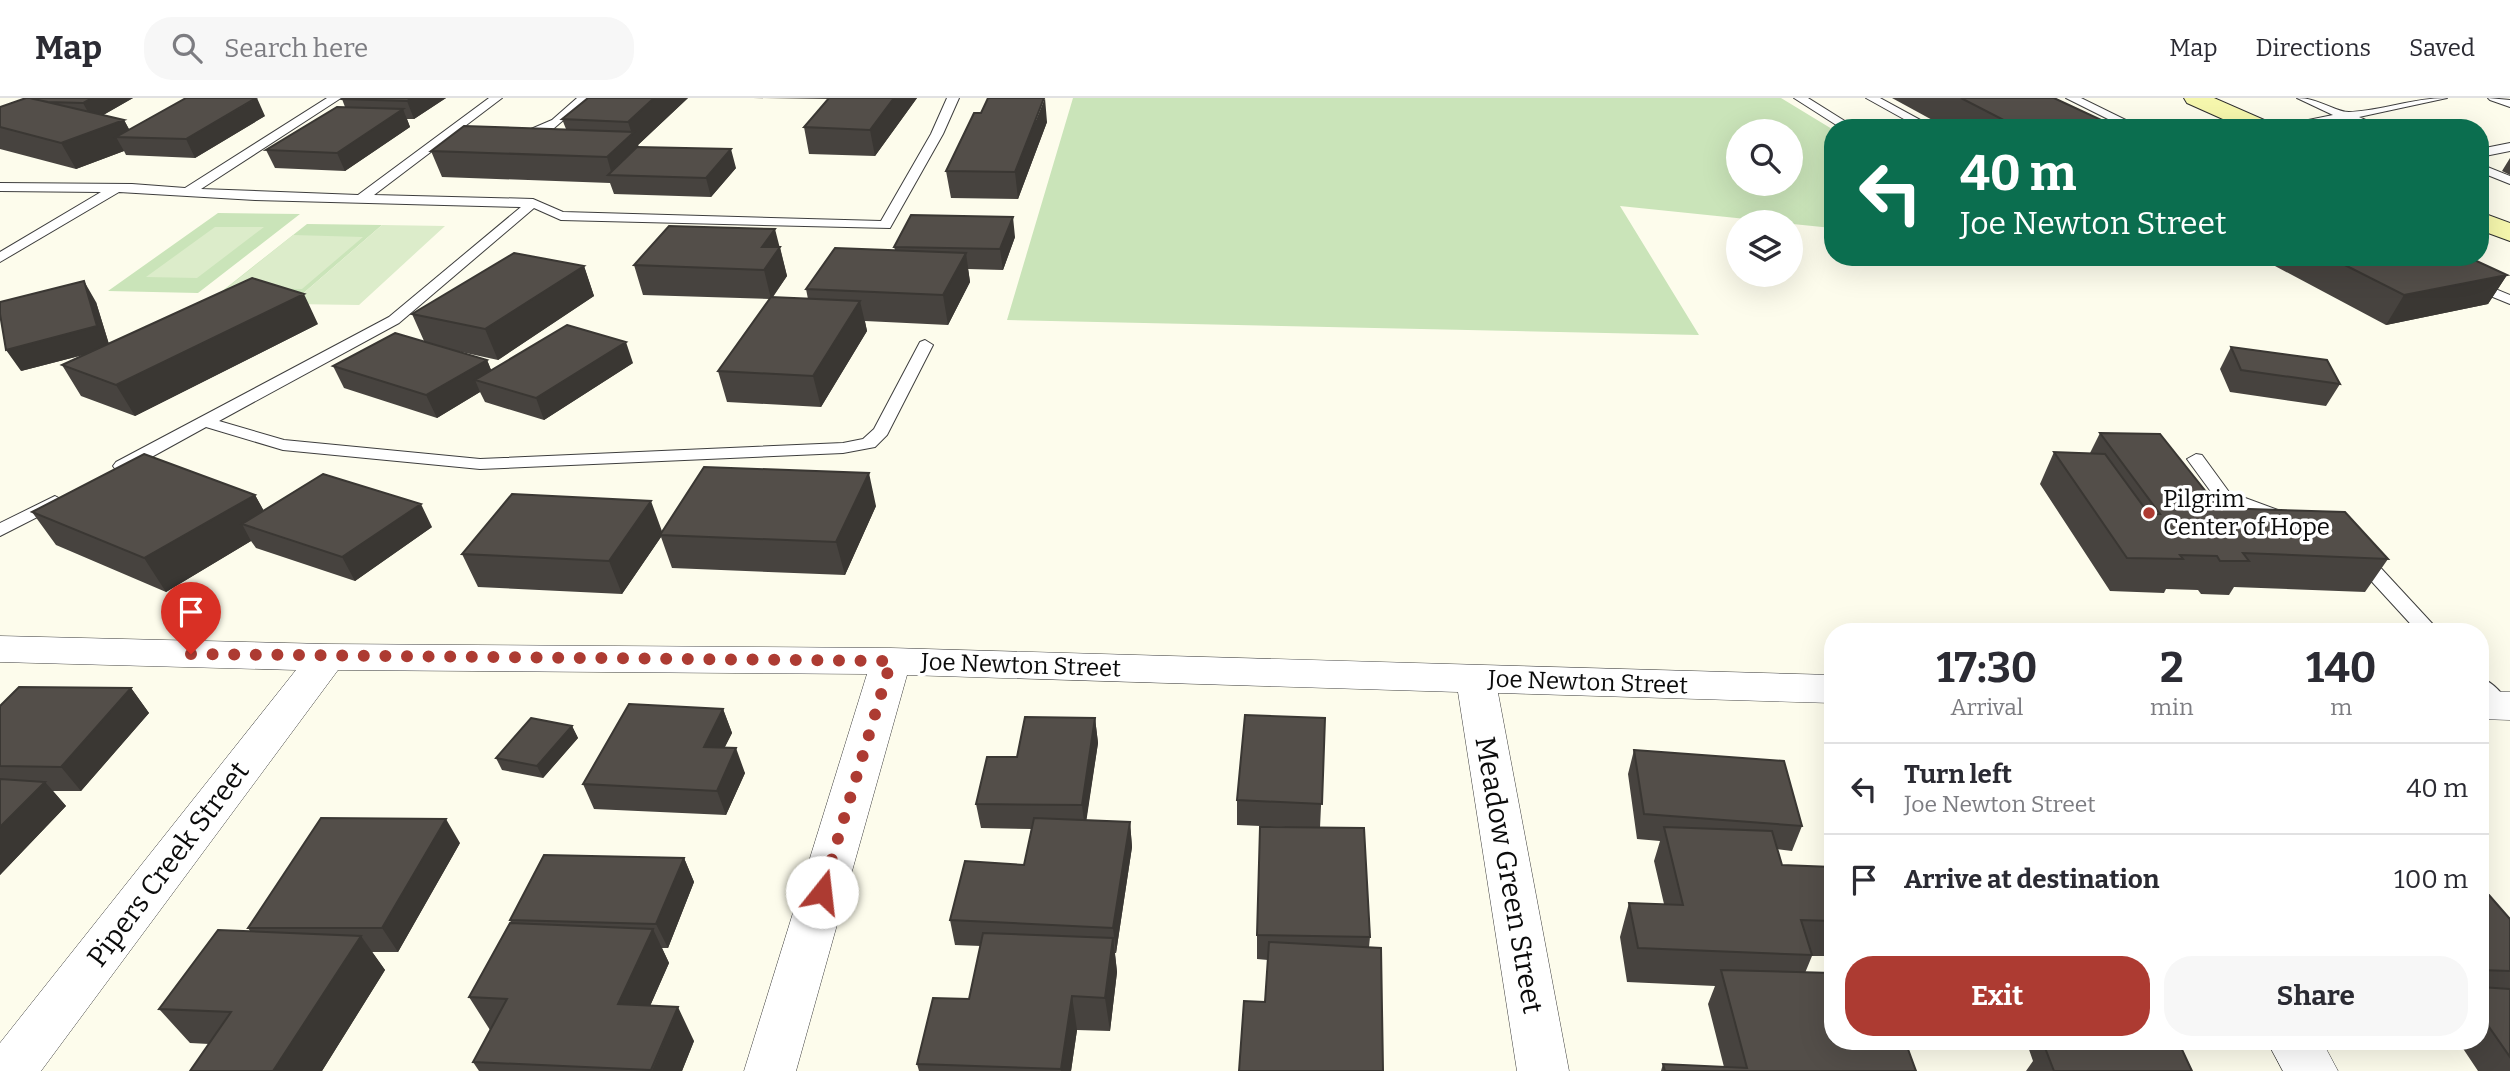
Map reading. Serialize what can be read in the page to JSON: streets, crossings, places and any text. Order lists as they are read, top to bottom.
{
  "streets": {
    "street": ["Joe Newton Street", "Pipers Creek Street", "Meadow Green Street"]
  },
  "crossings": [
    ["Joe Newton Street", "Pipers Creek Street"],
    ["Joe Newton Street", "Meadow Green Street"]
  ],
  "places": ["Pilgrim Center of Hope"],
  "page": {
    "header": "Map",
    "search": "Search here",
    "nav": ["Map", "Directions", "Saved"],
    "turn": ["40 m", "Joe Newton Street"],
    "eta": [
      "17:30",
      "Arrival",
      "2",
      "min",
      "140",
      "m"
    ],
    "list": [
      {
        "name": "Turn left",
        "note": "Joe Newton Street",
        "value": "40 m"
      },
      {
        "name": "Arrive at destination",
        "value": "100 m"
      }
    ],
    "buttons": ["Exit", "Share"]
  }
}
